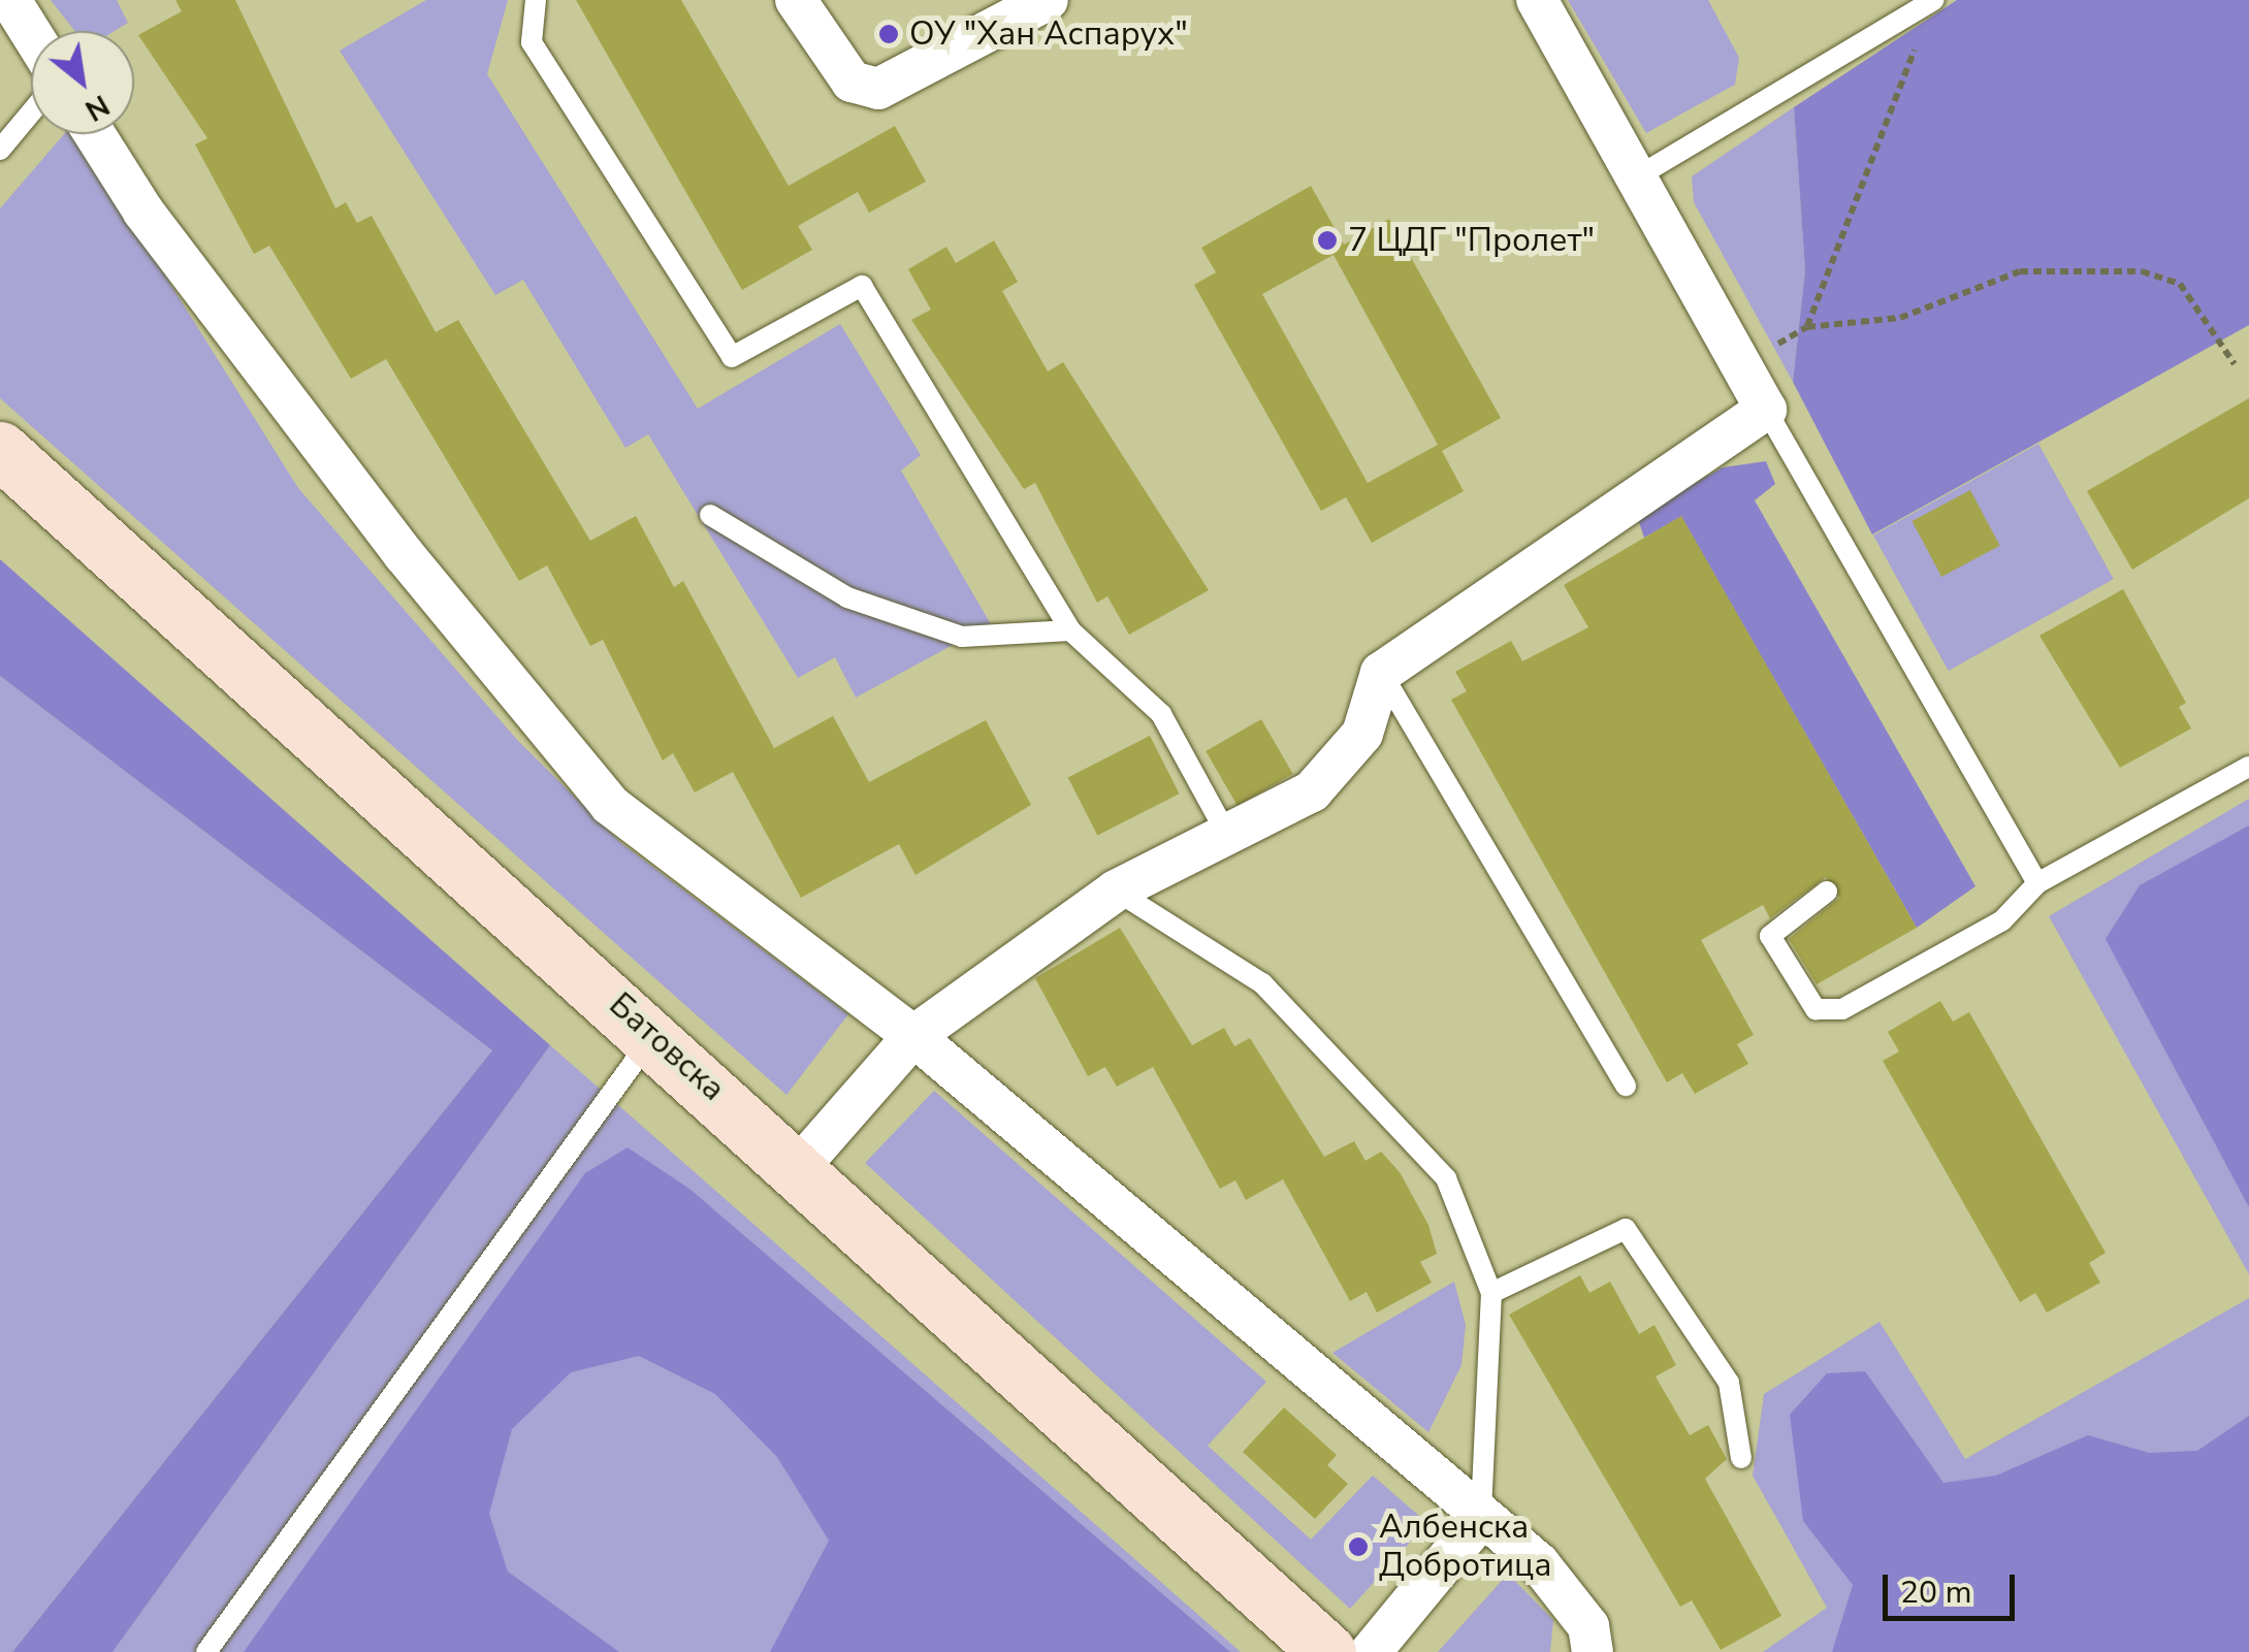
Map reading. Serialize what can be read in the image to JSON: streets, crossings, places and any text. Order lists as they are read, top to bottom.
{
  "streets": {
    "street": ["Батовска"]
  },
  "places": ["ОУ \"Хан Аспарух\"", "7 ЦДГ \"Пролет\"", "Албенска Добротица"],
  "scale_bar": "20 m",
  "north": "bottom right"
}
